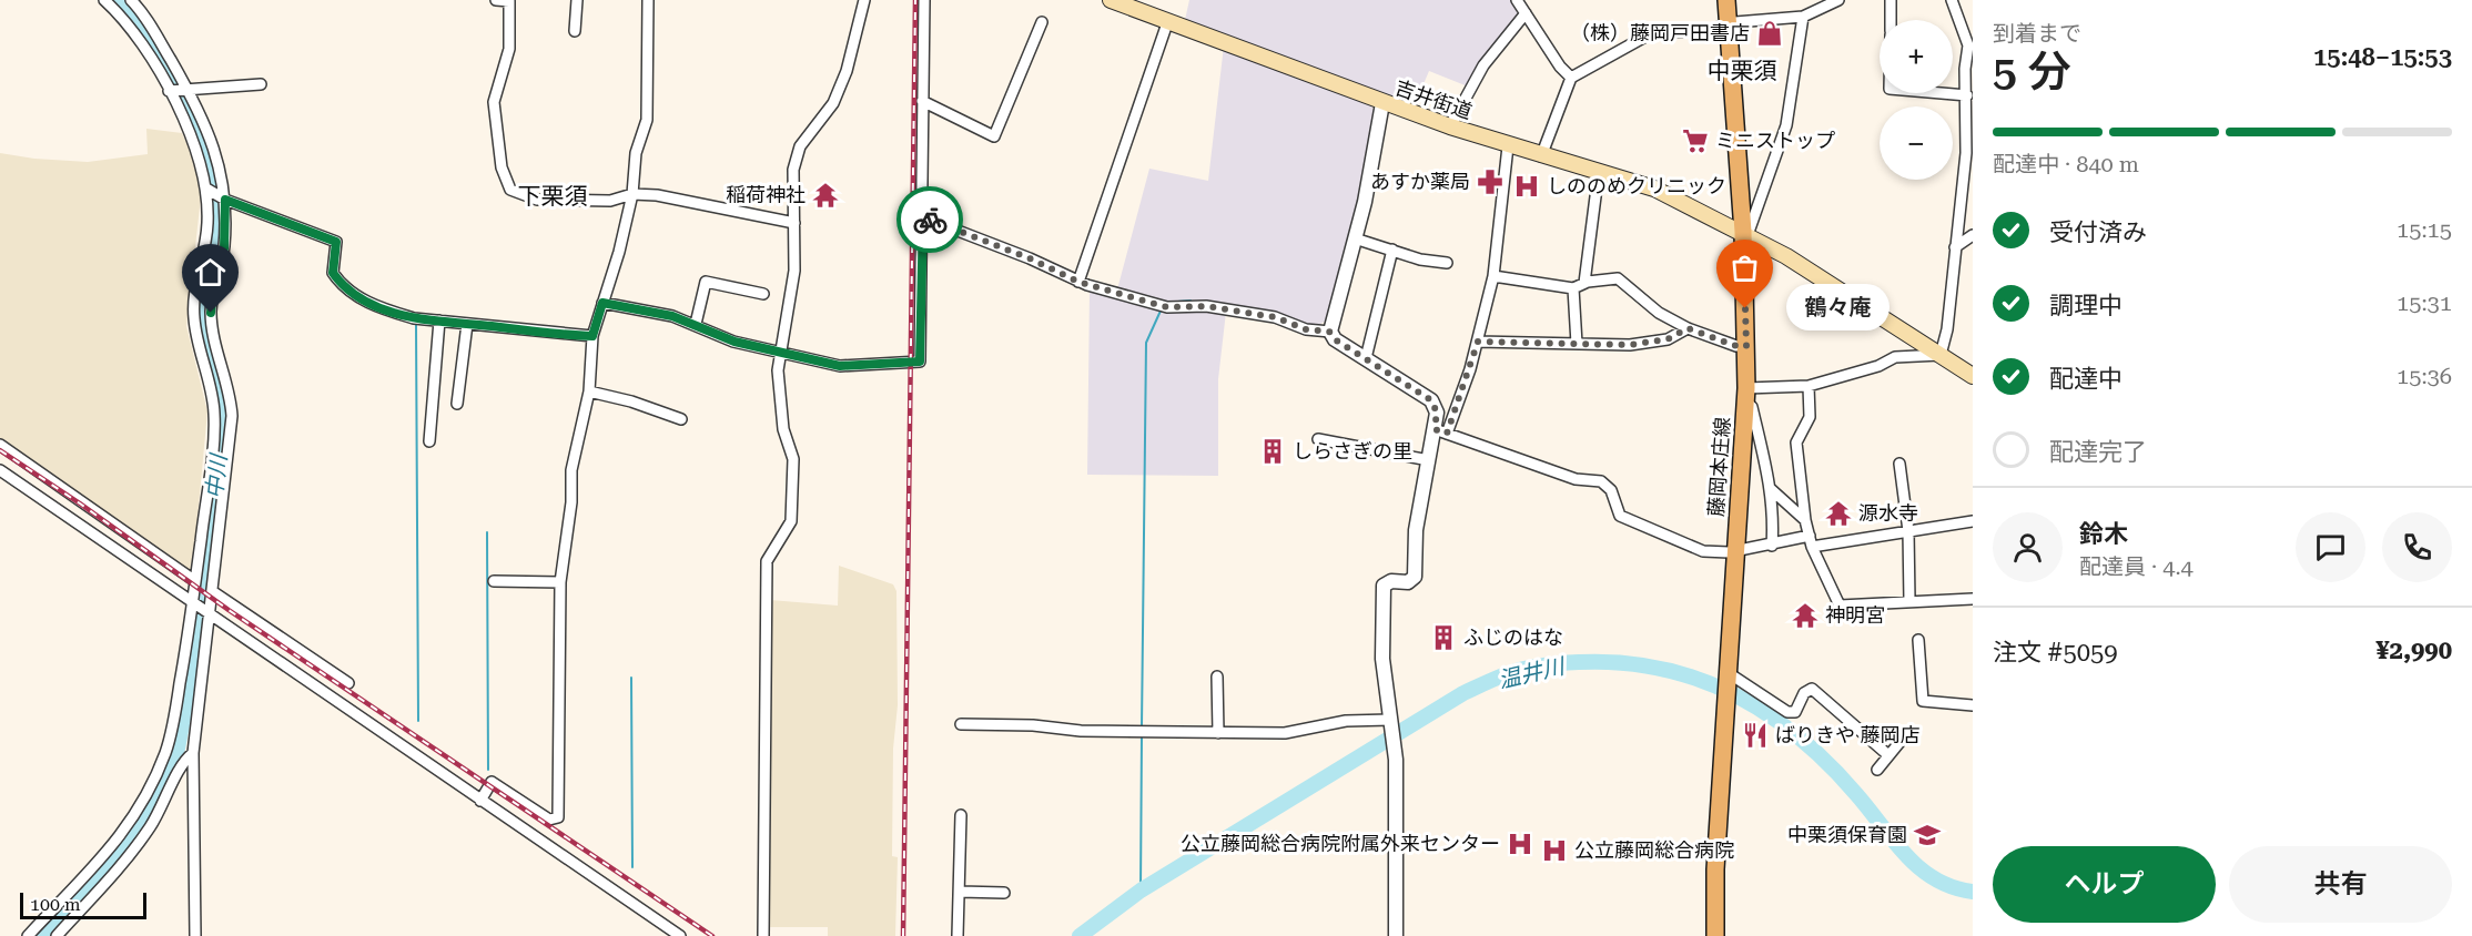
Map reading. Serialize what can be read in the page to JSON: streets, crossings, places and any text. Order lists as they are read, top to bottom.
{
  "streets": {
    "main road": ["吉井街道", "藤岡本庄線"]
  },
  "crossings": [
    ["吉井街道", "藤岡本庄線"]
  ],
  "districts": ["中栗須", "下栗須"],
  "water": ["中川", "温井川"],
  "places": {
    "shop": ["（株）藤岡戸田書店"],
    "supermarket": ["ミニストップ"],
    "pharmacy": ["あすか薬局"],
    "hospital": ["しののめクリニック", "公立藤岡総合病院附属外来センター", "公立藤岡総合病院"],
    "temple": ["稲荷神社", "源水寺", "神明宮"],
    "other": ["鶴々庵"],
    "building": ["しらさぎの里", "ふじのはな"],
    "restaurant": ["ばりきや 藤岡店"],
    "school or university": ["中栗須保育園"]
  },
  "scale_bar": "100 m",
  "page": {
    "heading": ["5 分", "到着まで", "15:48–15:53"],
    "panel": [
      "鈴木",
      "配達員 · 4.4",
      "注文 #5059",
      "¥2,990"
    ],
    "map_buttons": ["+", "−"],
    "bar": "配達中 · 840 m",
    "list": [
      ["受付済み", "15:15"],
      ["調理中", "15:31"],
      ["配達中", "15:36"],
      "配達完了"
    ],
    "bubble": "鶴々庵",
    "buttons": ["ヘルプ", "共有"],
    "scale": "100 m"
  }
}
